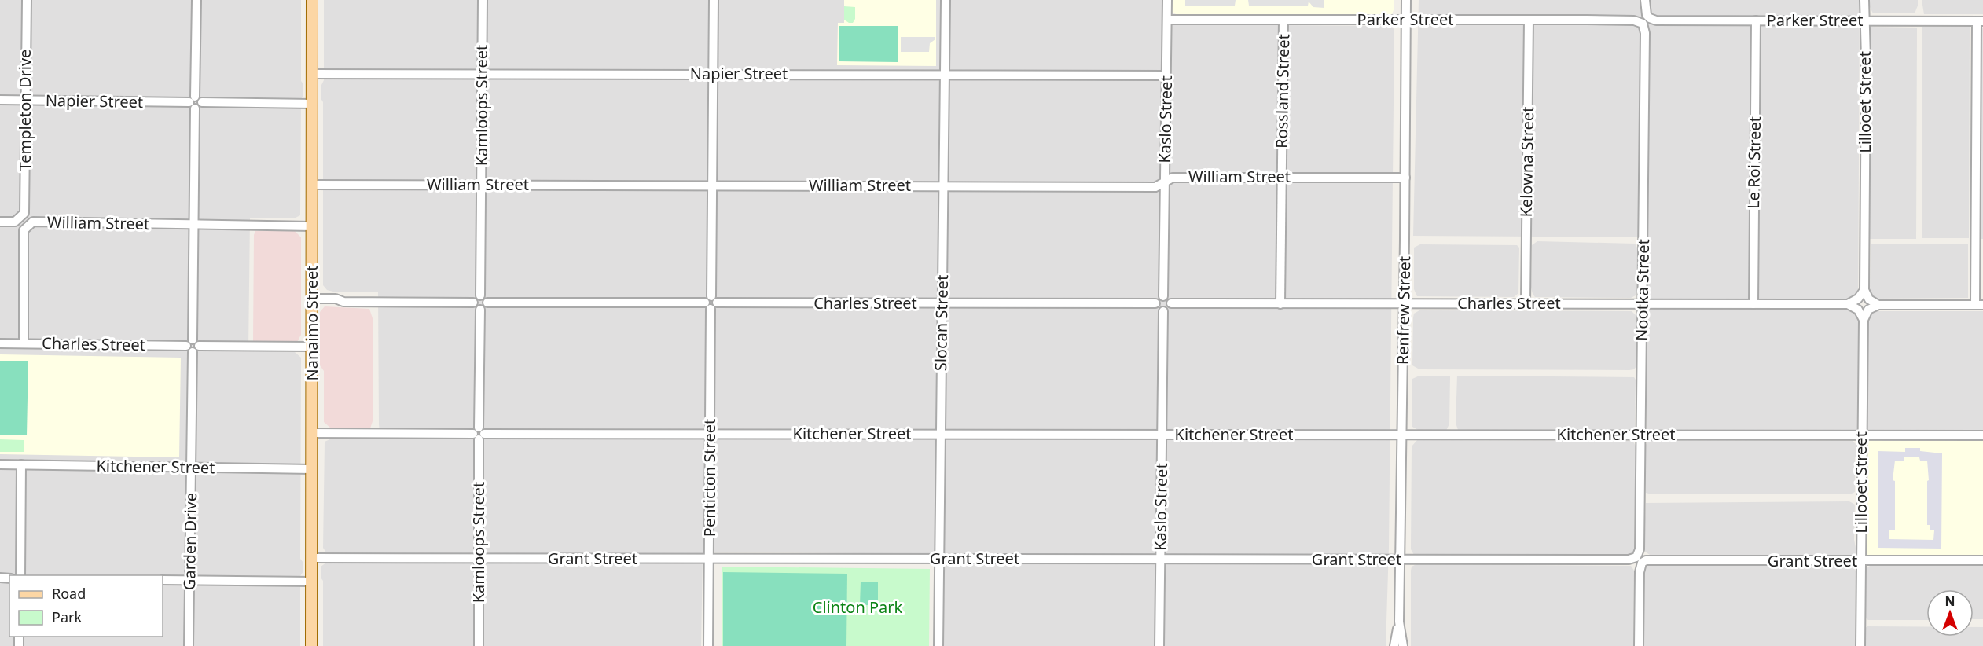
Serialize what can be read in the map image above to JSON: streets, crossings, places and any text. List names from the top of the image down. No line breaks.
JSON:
{"streets":{"main road":["Nanaimo Street"],"street":["Parker Street","Napier Street","Rossland Street","Lillooet Street","Kamloops Street","Templeton Drive","Kaslo Street","Kelowna Street","Le Roi Street","William Street","Nootka Street","Charles Street","Renfrew Street","Slocan Street","Kitchener Street","Penticton Street","Garden Drive","Grant Street"]},"crossings":[["Parker Street","Rossland Street"],["Parker Street","Lillooet Street"],["Parker Street","Kaslo Street"],["Parker Street","Kelowna Street"],["Parker Street","Le Roi Street"],["Parker Street","Nootka Street"],["Parker Street","Renfrew Street"],["Napier Street","Kamloops Street"],["Napier Street","Templeton Drive"],["Napier Street","Kaslo Street"],["Napier Street","Nanaimo Street"],["Napier Street","Slocan Street"],["Napier Street","Penticton Street"],["Napier Street","Garden Drive"],["Rossland Street","William Street"],["Rossland Street","Charles Street"],["Lillooet Street","Charles Street"],["Lillooet Street","Kitchener Street"],["Lillooet Street","Grant Street"],["Kamloops Street","William Street"],["Kamloops Street","Charles Street"],["Kamloops Street","Kitchener Street"],["Kamloops Street","Grant Street"],["Kaslo Street","William Street"],["Kaslo Street","Charles Street"],["Kaslo Street","Kitchener Street"],["Kaslo Street","Grant Street"],["Kelowna Street","Charles Street"],["Le Roi Street","Charles Street"],["William Street","Charles Street"],["William Street","Renfrew Street"],["William Street","Nanaimo Street"],["William Street","Slocan Street"],["William Street","Penticton Street"],["William Street","Garden Drive"],["Nootka Street","Charles Street"],["Nootka Street","Kitchener Street"],["Nootka Street","Grant Street"],["Charles Street","Renfrew Street"],["Charles Street","Nanaimo Street"],["Charles Street","Slocan Street"],["Charles Street","Penticton Street"],["Charles Street","Garden Drive"],["Renfrew Street","Kitchener Street"],["Renfrew Street","Grant Street"],["Nanaimo Street","Kitchener Street"],["Nanaimo Street","Grant Street"],["Slocan Street","Kitchener Street"],["Slocan Street","Grant Street"],["Kitchener Street","Penticton Street"],["Kitchener Street","Garden Drive"],["Penticton Street","Grant Street"]],"parks":["Clinton Park"],"legend":["Road","Park"],"north":"top"}
